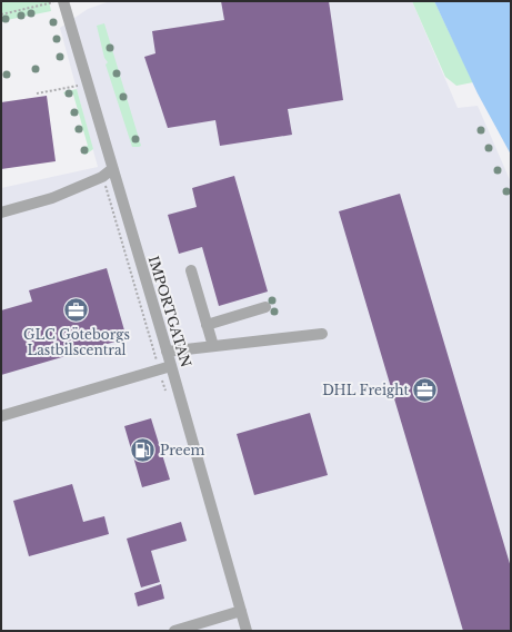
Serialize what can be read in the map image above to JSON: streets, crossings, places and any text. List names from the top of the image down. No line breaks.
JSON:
{"streets":{"street":["IMPORTGATAN"]},"places":{"office":["GLC Göteborgs Lastbilscentral","DHL Freight"],"fuel station":["Preem"]}}
